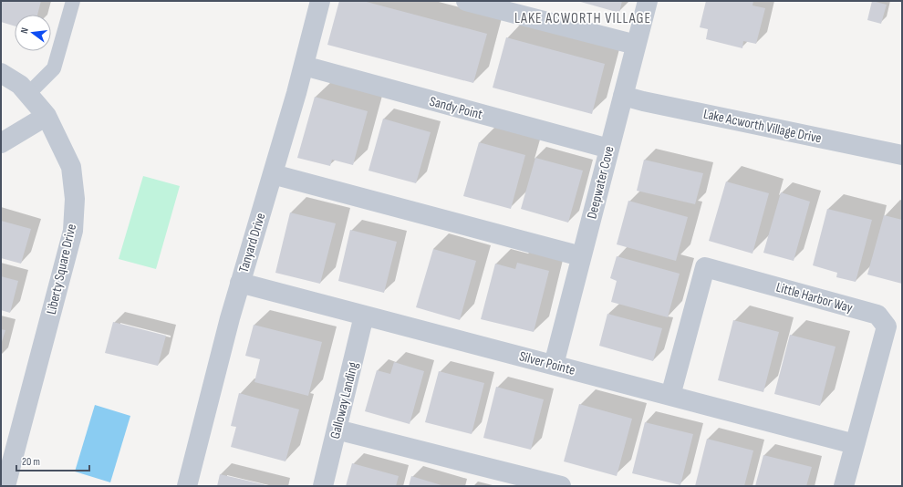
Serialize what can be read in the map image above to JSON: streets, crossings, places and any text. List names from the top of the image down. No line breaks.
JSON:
{"streets":{"street":["Sandy Point","Lake Acworth Village Drive","Deepwater Cove","Tanyard Drive","Liberty Square Drive","Little Harbor Way","Silver Pointe","Galloway Landing"]},"crossings":[["Sandy Point","Deepwater Cove"],["Sandy Point","Tanyard Drive"],["Lake Acworth Village Drive","Deepwater Cove"],["Deepwater Cove","Silver Pointe"],["Tanyard Drive","Silver Pointe"],["Little Harbor Way","Silver Pointe"],["Silver Pointe","Galloway Landing"]],"districts":["LAKE ACWORTH VILLAGE"],"scale_bar":"20 m","north":"left"}
